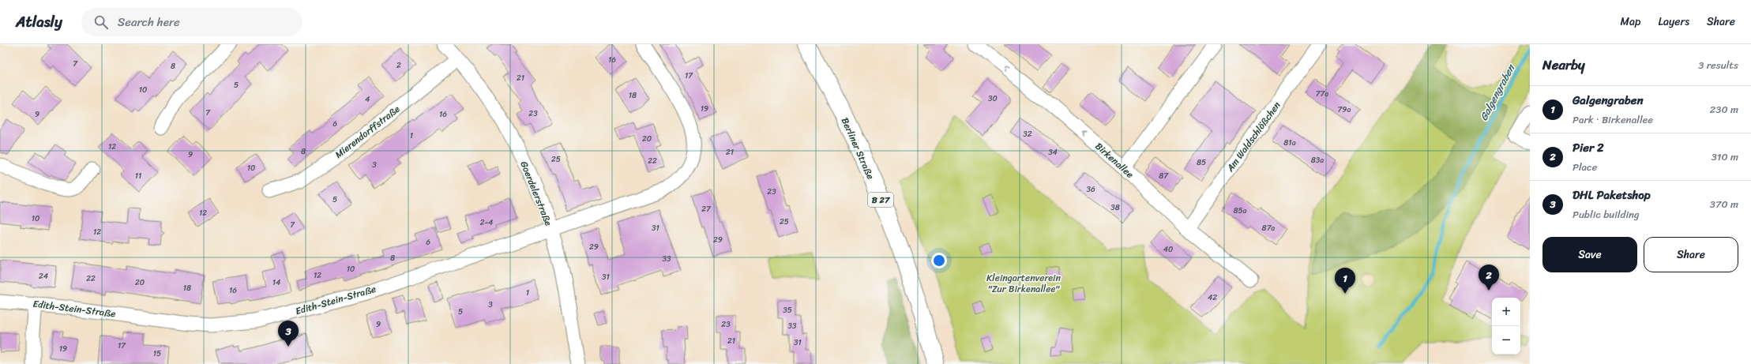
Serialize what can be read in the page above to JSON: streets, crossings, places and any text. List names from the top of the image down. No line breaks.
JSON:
{"streets":{"highway":["Berliner Straße","B 27"],"street":["Mierendorffstraße","Am Waldschlößchen","Birkenallee","Goerdelerstraße","Edith-Stein-Straße"]},"crossings":[["Mierendorffstraße","Goerdelerstraße"],["Am Waldschlößchen","Birkenallee"],["Goerdelerstraße","Edith-Stein-Straße"]],"one_way":["Birkenallee"],"water":["Galgengraben"],"parks":["Kleingartenverein \"Zur Birkenallee\""],"house_numbers":["16","7","2","8","17","21","5","10","77a","18","30","4","19","79a","7","23","9","16","6","32","1","20","81a","12","8","21","34","9","25","83a","22","85","3","10","11","87","36","23","5","38","27","85a","12","10","25","2-4","7","31","87a","12","29","6","29","40","8","33","10","12","24","31","22","20","14","18","16","1","42","3","35","5","9","23","33","21","31","17","19","15"],"page":{"header":"Atlasly","search":"Search here","nav":["Map","Layers","Share"],"heading":["Nearby","3 results"],"list":[{"mark":"1","name":"Galgengraben","note":"Park · Birkenallee","value":"230 m"},{"mark":"2","name":"Pier 2","note":"Place","value":"310 m"},{"mark":"3","name":"DHL Paketshop","note":"Public building","value":"370 m"}],"buttons":["Save","Share"],"pins":["2","1","3"],"map_buttons":["+","−"]}}
